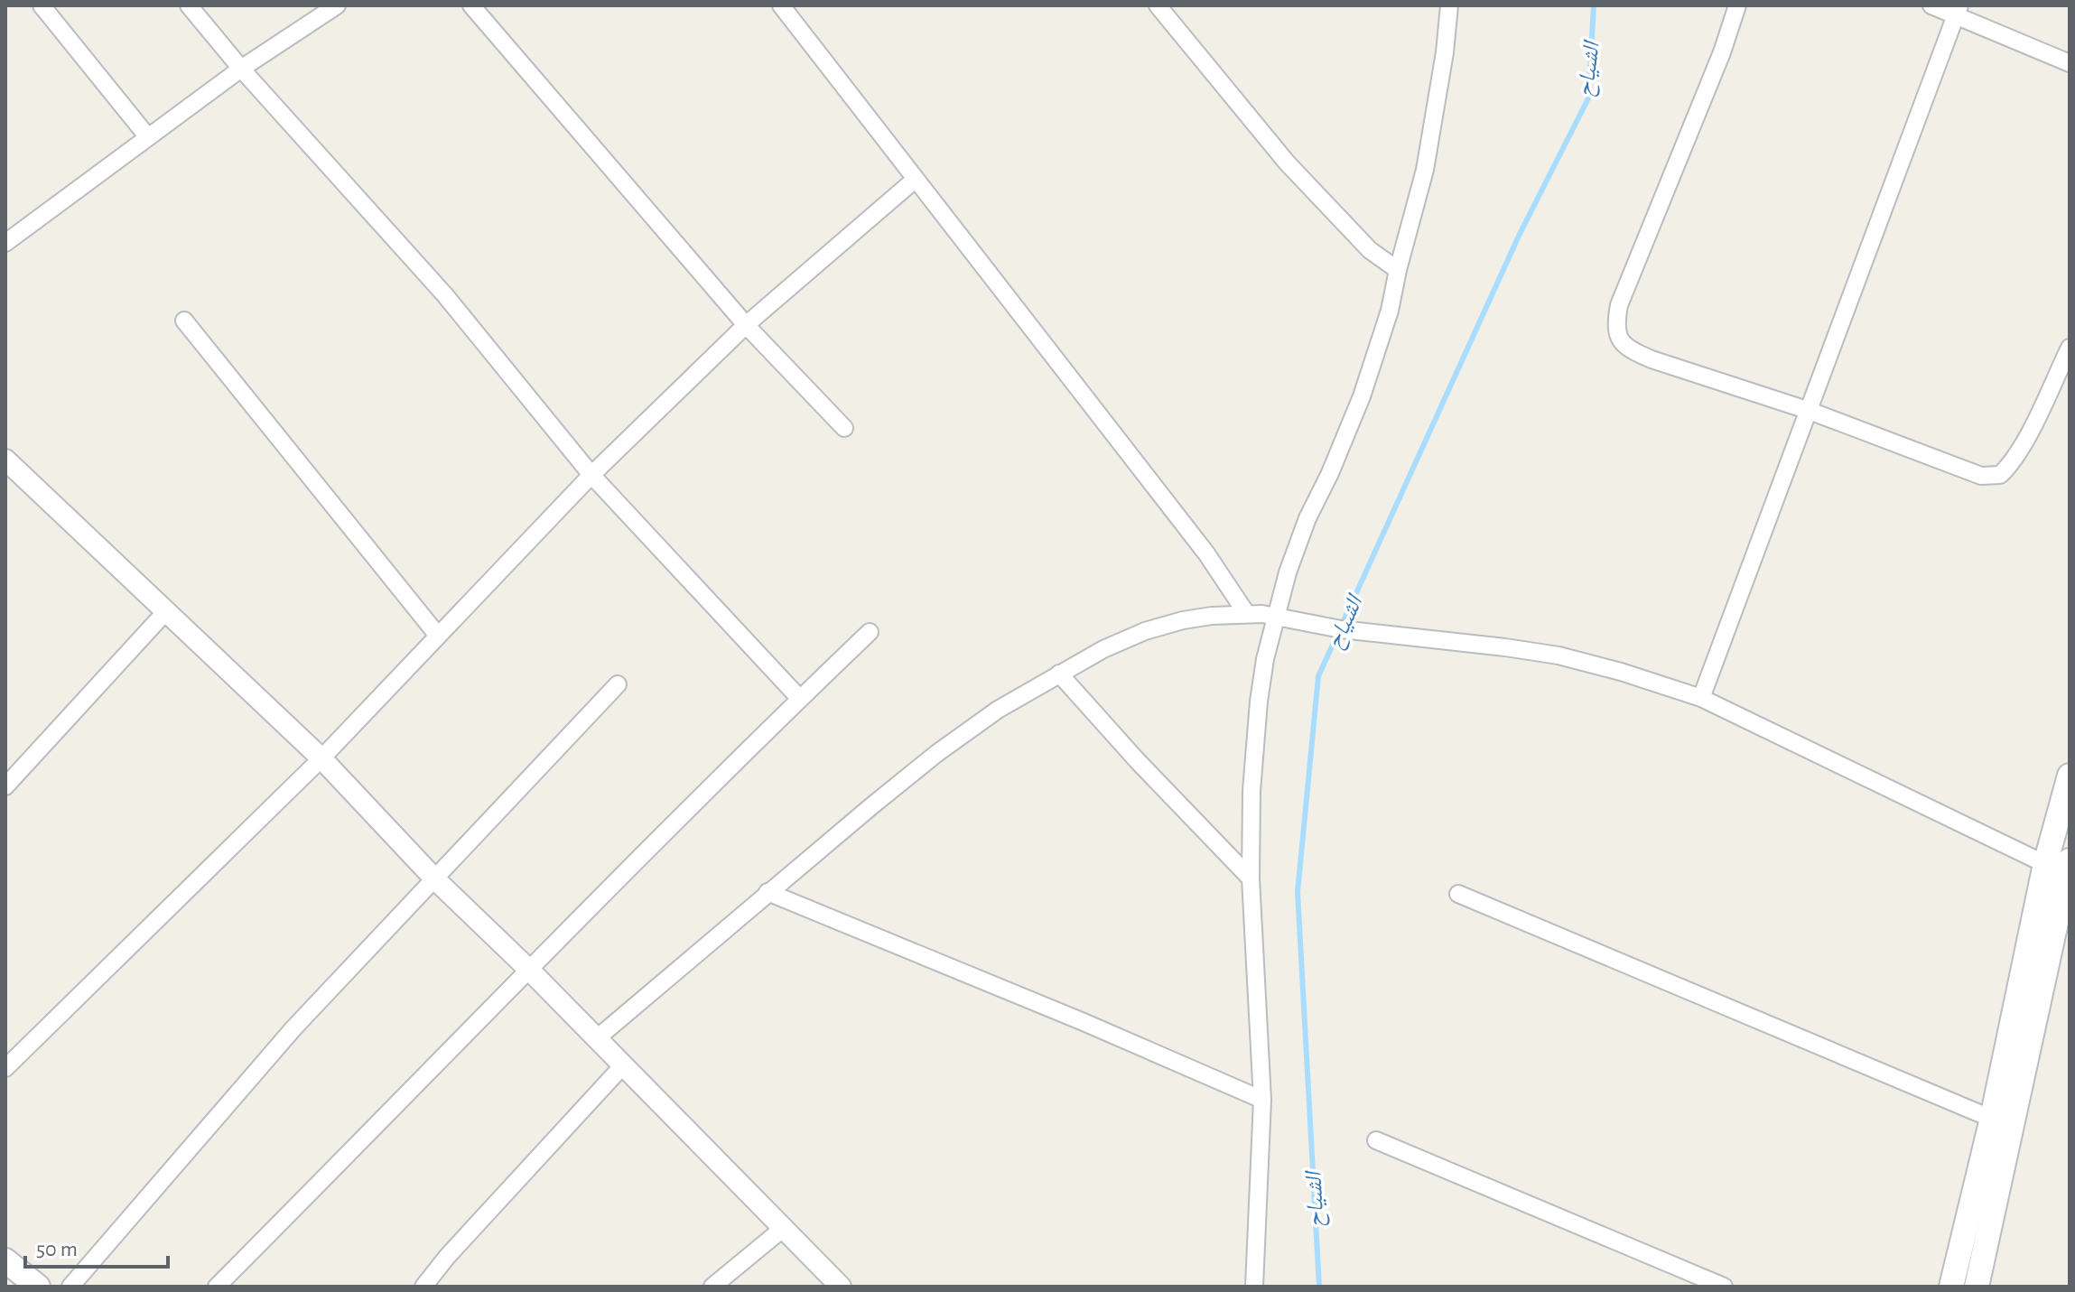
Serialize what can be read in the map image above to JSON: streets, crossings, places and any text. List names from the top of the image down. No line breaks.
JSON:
{"water":["الشياح"],"scale_bar":"50 m"}
